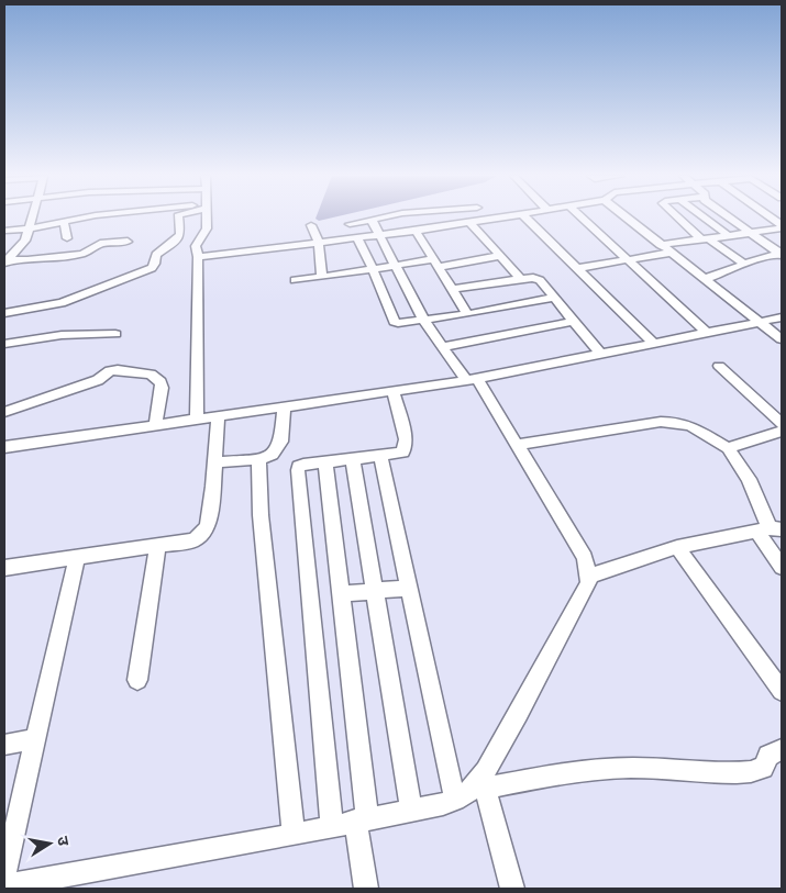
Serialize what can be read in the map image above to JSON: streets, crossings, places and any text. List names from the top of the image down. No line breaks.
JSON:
{"north":"right"}
